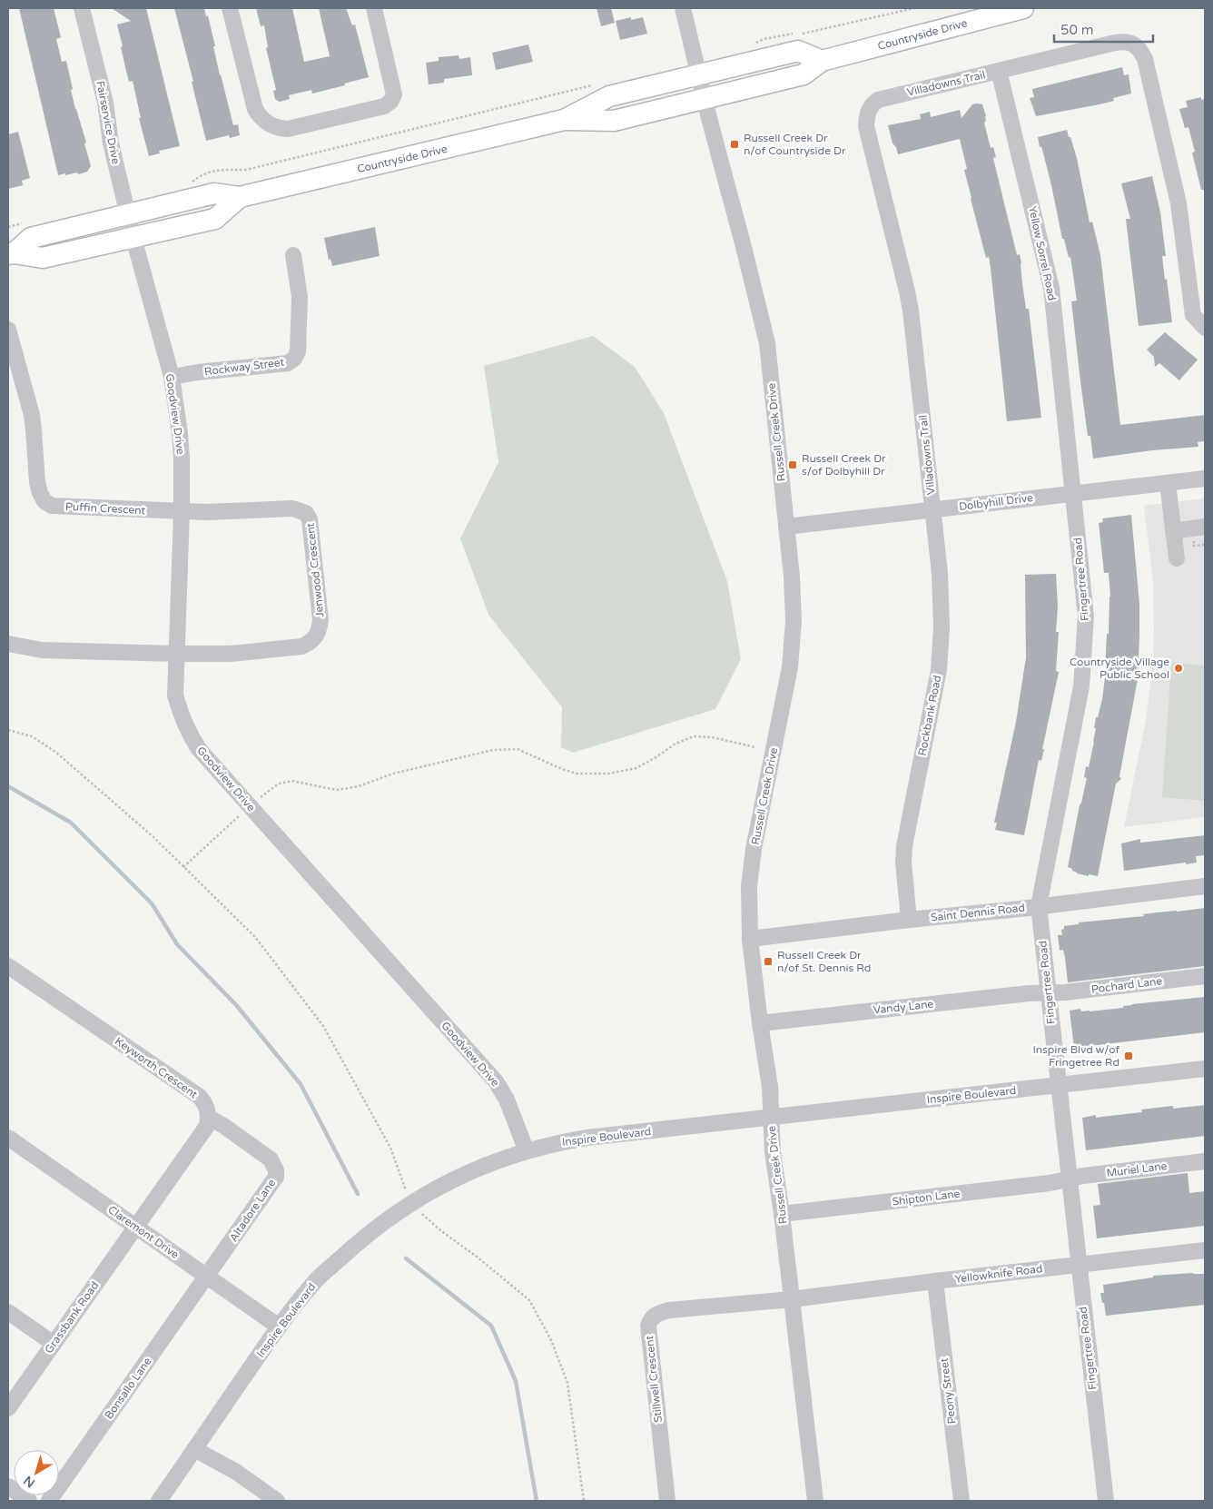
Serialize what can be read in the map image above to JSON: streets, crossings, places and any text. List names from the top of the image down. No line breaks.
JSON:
{"streets":{"main road":["Countryside Drive"],"street":["Villadowns Trail","Fairservice Drive","Yellow Sorrel Road","Rockway Street","Goodview Drive","Russell Creek Drive","Dolbyhill Drive","Puffin Crescent","Jenwood Crescent","Fingertree Road","Rockbank Road","Saint Dennis Road","Pochard Lane","Vandy Lane","Keyworth Crescent","Inspire Boulevard","Muriel Lane","Shipton Lane","Altadore Lane","Claremont Drive","Yellowknife Road","Grassbank Road","Stillwell Crescent","Bonsallo Lane","Peony Street"]},"crossings":[["Countryside Drive","Fairservice Drive"],["Countryside Drive","Goodview Drive"],["Countryside Drive","Russell Creek Drive"],["Villadowns Trail","Yellow Sorrel Road"],["Villadowns Trail","Dolbyhill Drive"],["Villadowns Trail","Rockbank Road"],["Fairservice Drive","Goodview Drive"],["Yellow Sorrel Road","Dolbyhill Drive"],["Yellow Sorrel Road","Fingertree Road"],["Rockway Street","Goodview Drive"],["Goodview Drive","Puffin Crescent"],["Goodview Drive","Jenwood Crescent"],["Goodview Drive","Inspire Boulevard"],["Russell Creek Drive","Dolbyhill Drive"],["Russell Creek Drive","Saint Dennis Road"],["Russell Creek Drive","Vandy Lane"],["Russell Creek Drive","Inspire Boulevard"],["Russell Creek Drive","Shipton Lane"],["Russell Creek Drive","Yellowknife Road"],["Russell Creek Drive","Stillwell Crescent"],["Dolbyhill Drive","Fingertree Road"],["Dolbyhill Drive","Rockbank Road"],["Puffin Crescent","Jenwood Crescent"],["Fingertree Road","Saint Dennis Road"],["Fingertree Road","Pochard Lane"],["Fingertree Road","Vandy Lane"],["Fingertree Road","Inspire Boulevard"],["Fingertree Road","Muriel Lane"],["Fingertree Road","Shipton Lane"],["Fingertree Road","Yellowknife Road"],["Rockbank Road","Saint Dennis Road"],["Pochard Lane","Vandy Lane"],["Keyworth Crescent","Altadore Lane"],["Inspire Boulevard","Claremont Drive"],["Muriel Lane","Shipton Lane"],["Altadore Lane","Claremont Drive"],["Altadore Lane","Bonsallo Lane"],["Claremont Drive","Grassbank Road"],["Claremont Drive","Bonsallo Lane"],["Yellowknife Road","Stillwell Crescent"],["Yellowknife Road","Peony Street"]],"places":{"transit":["Russell Creek Dr n/of Countryside Dr","Russell Creek Dr s/of Dolbyhill Dr","Russell Creek Dr n/of St. Dennis Rd","Inspire Blvd w/of Fringetree Rd"],"other":["Countryside Village Public School"]},"scale_bar":"50 m","north":"bottom left"}
